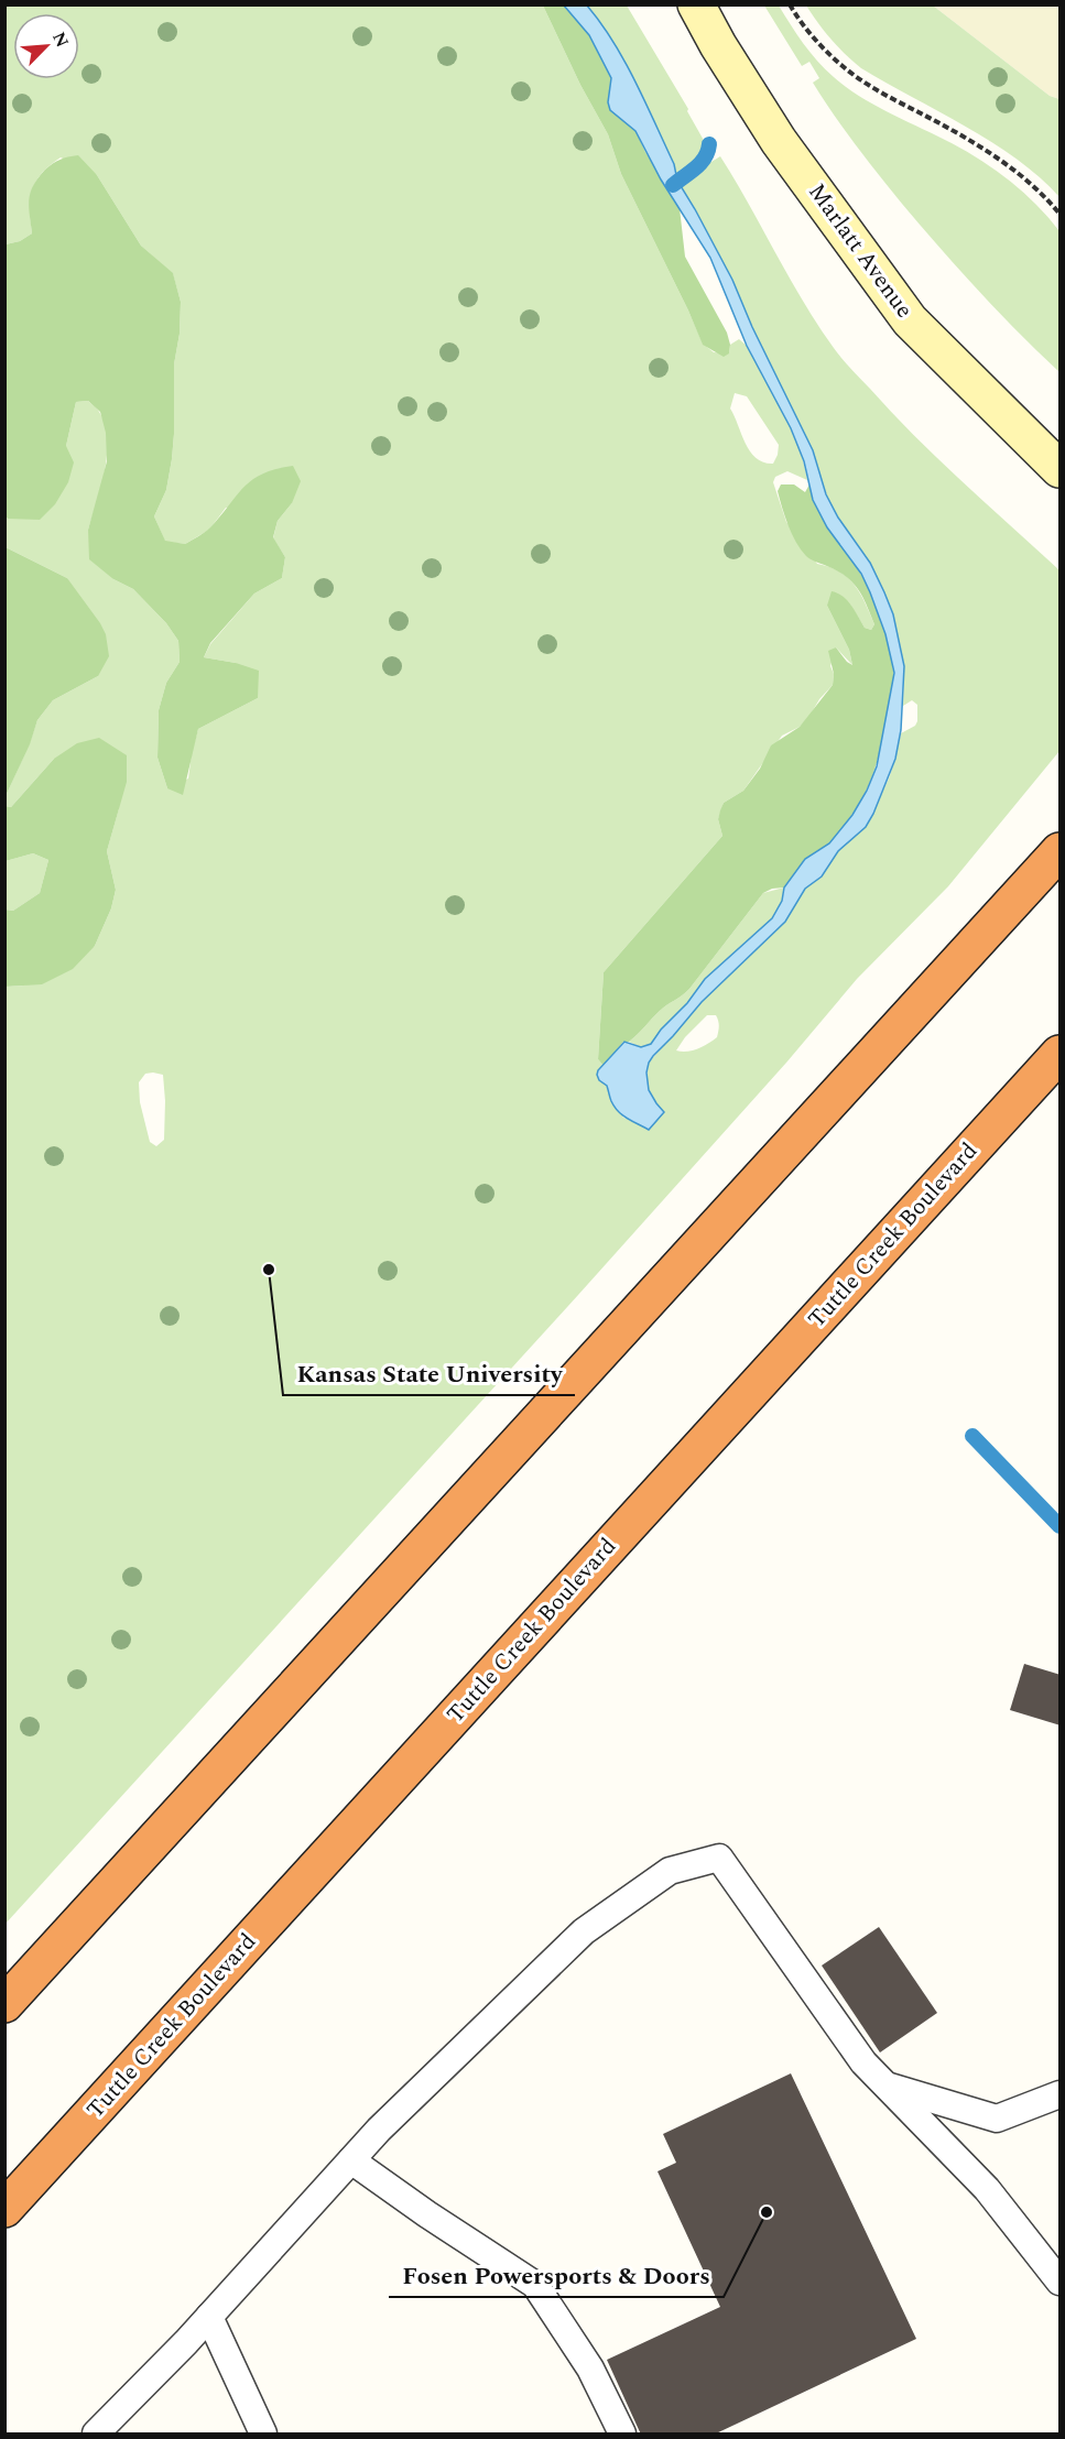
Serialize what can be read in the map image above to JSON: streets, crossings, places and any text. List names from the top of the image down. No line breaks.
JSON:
{"streets":{"highway":["Tuttle Creek Boulevard"],"main road":["Marlatt Avenue"]},"places":["Kansas State University","Fosen Powersports & Doors"],"north":"top right"}
